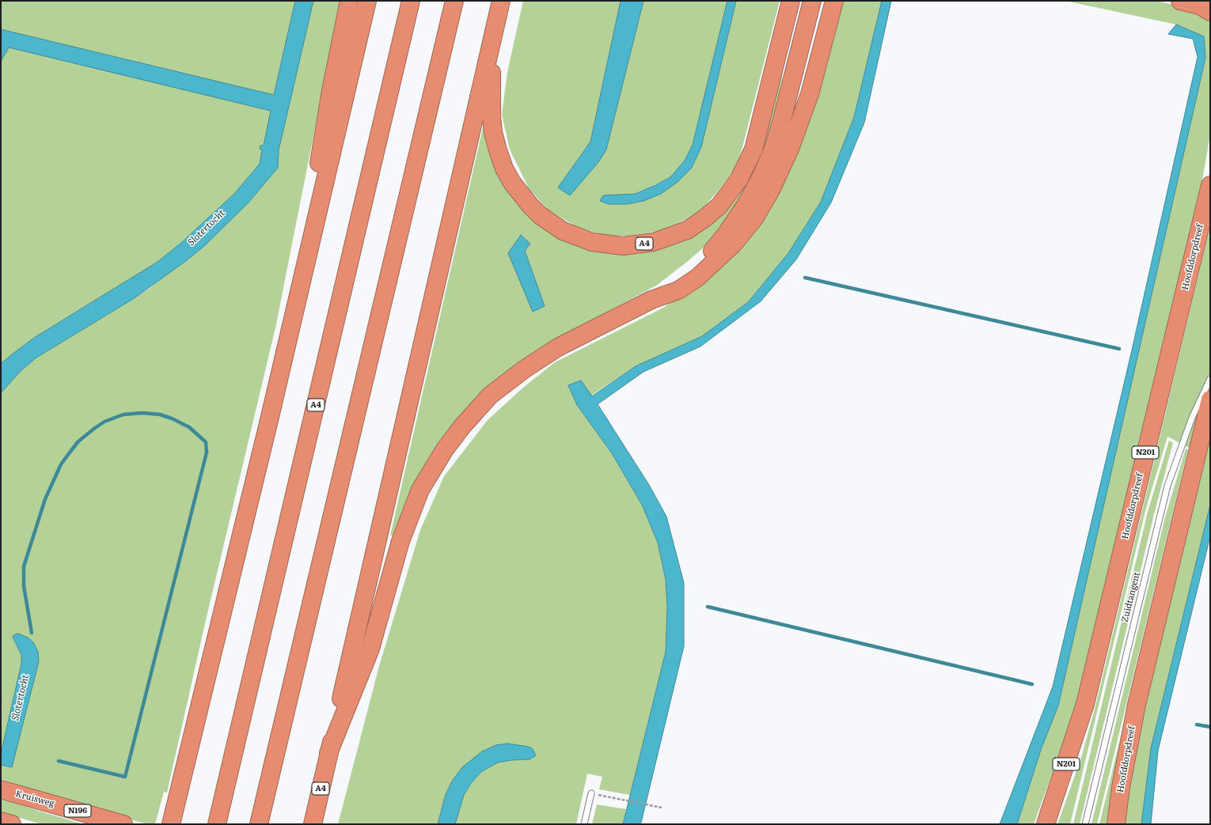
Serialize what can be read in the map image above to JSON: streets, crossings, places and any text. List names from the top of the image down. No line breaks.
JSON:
{"streets":{"highway":["A4","Hoofddorpdreef","N201","Kruisweg","N196"],"lane":["Zuidtangent"]},"water":["Slotertocht"]}
